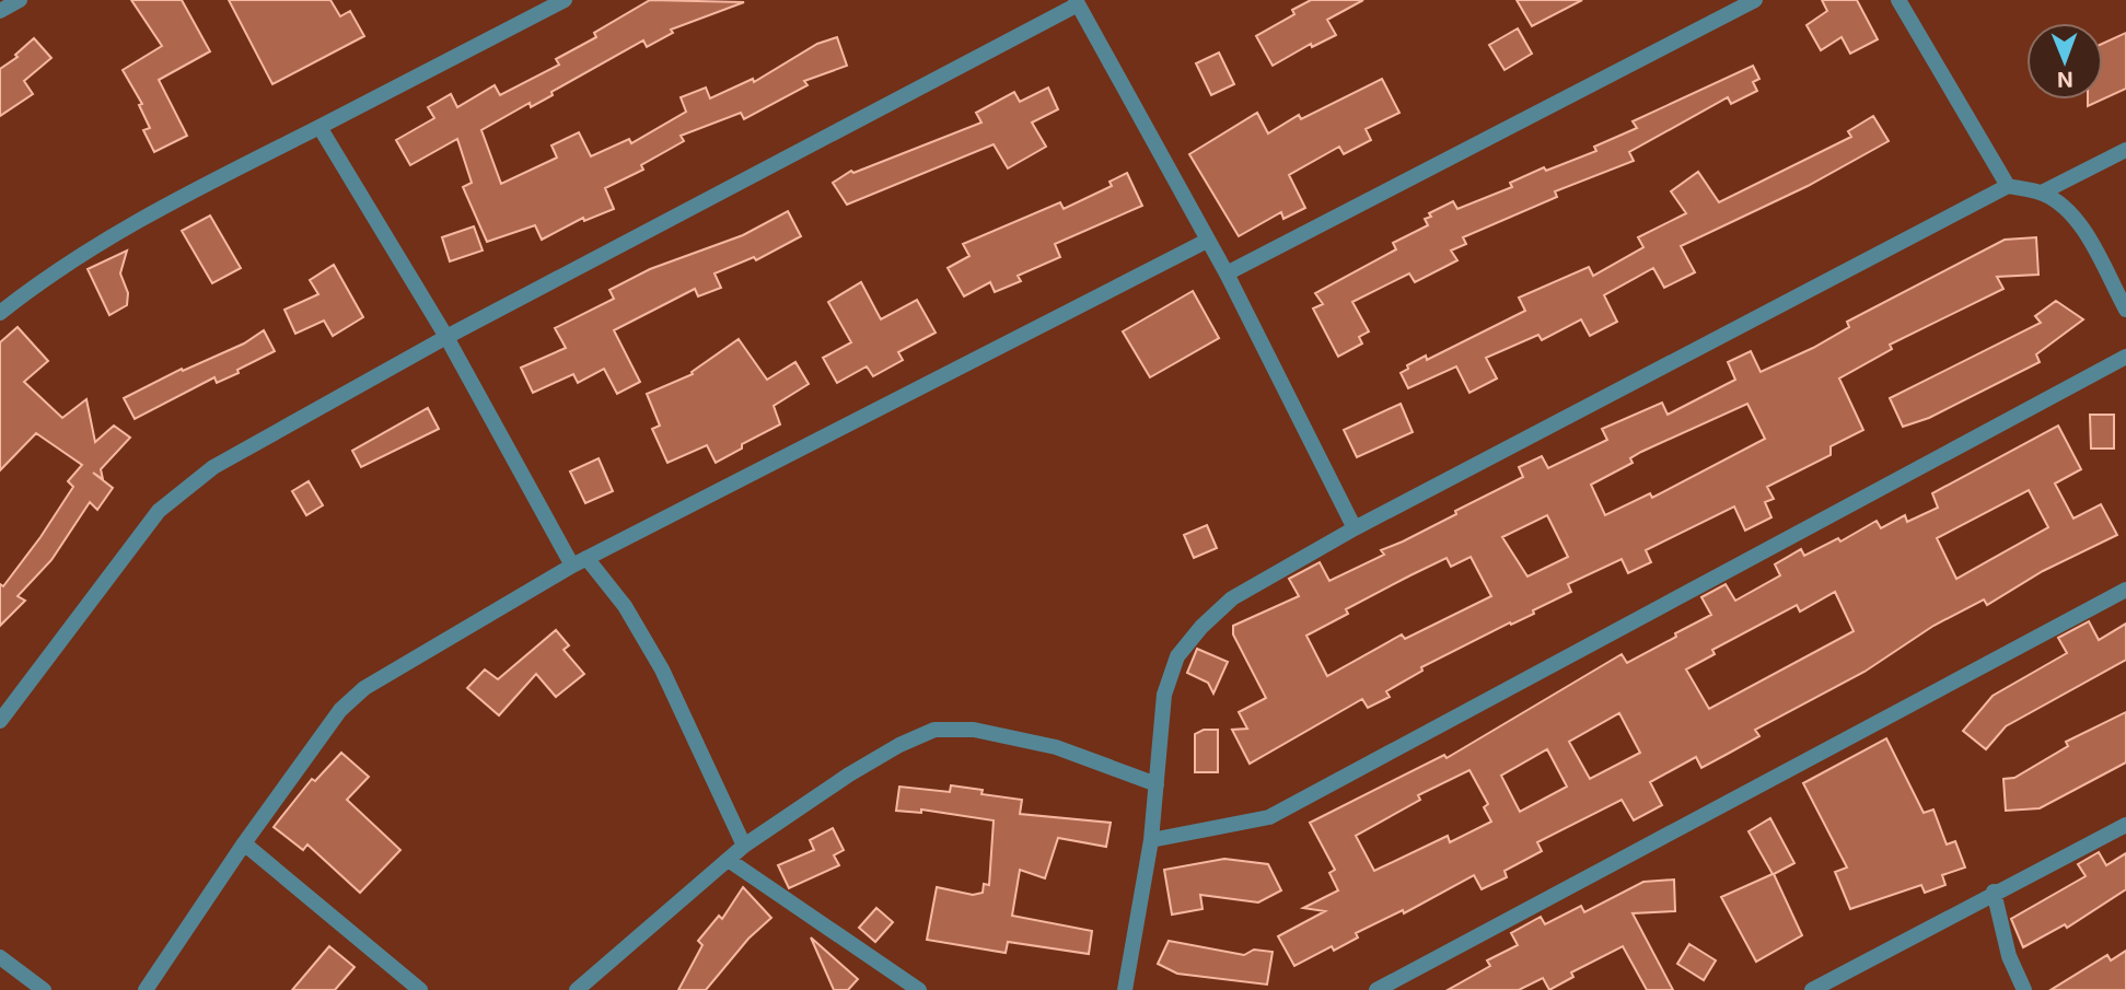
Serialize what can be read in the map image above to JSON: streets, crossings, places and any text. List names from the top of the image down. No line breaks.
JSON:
{"north":"bottom"}
